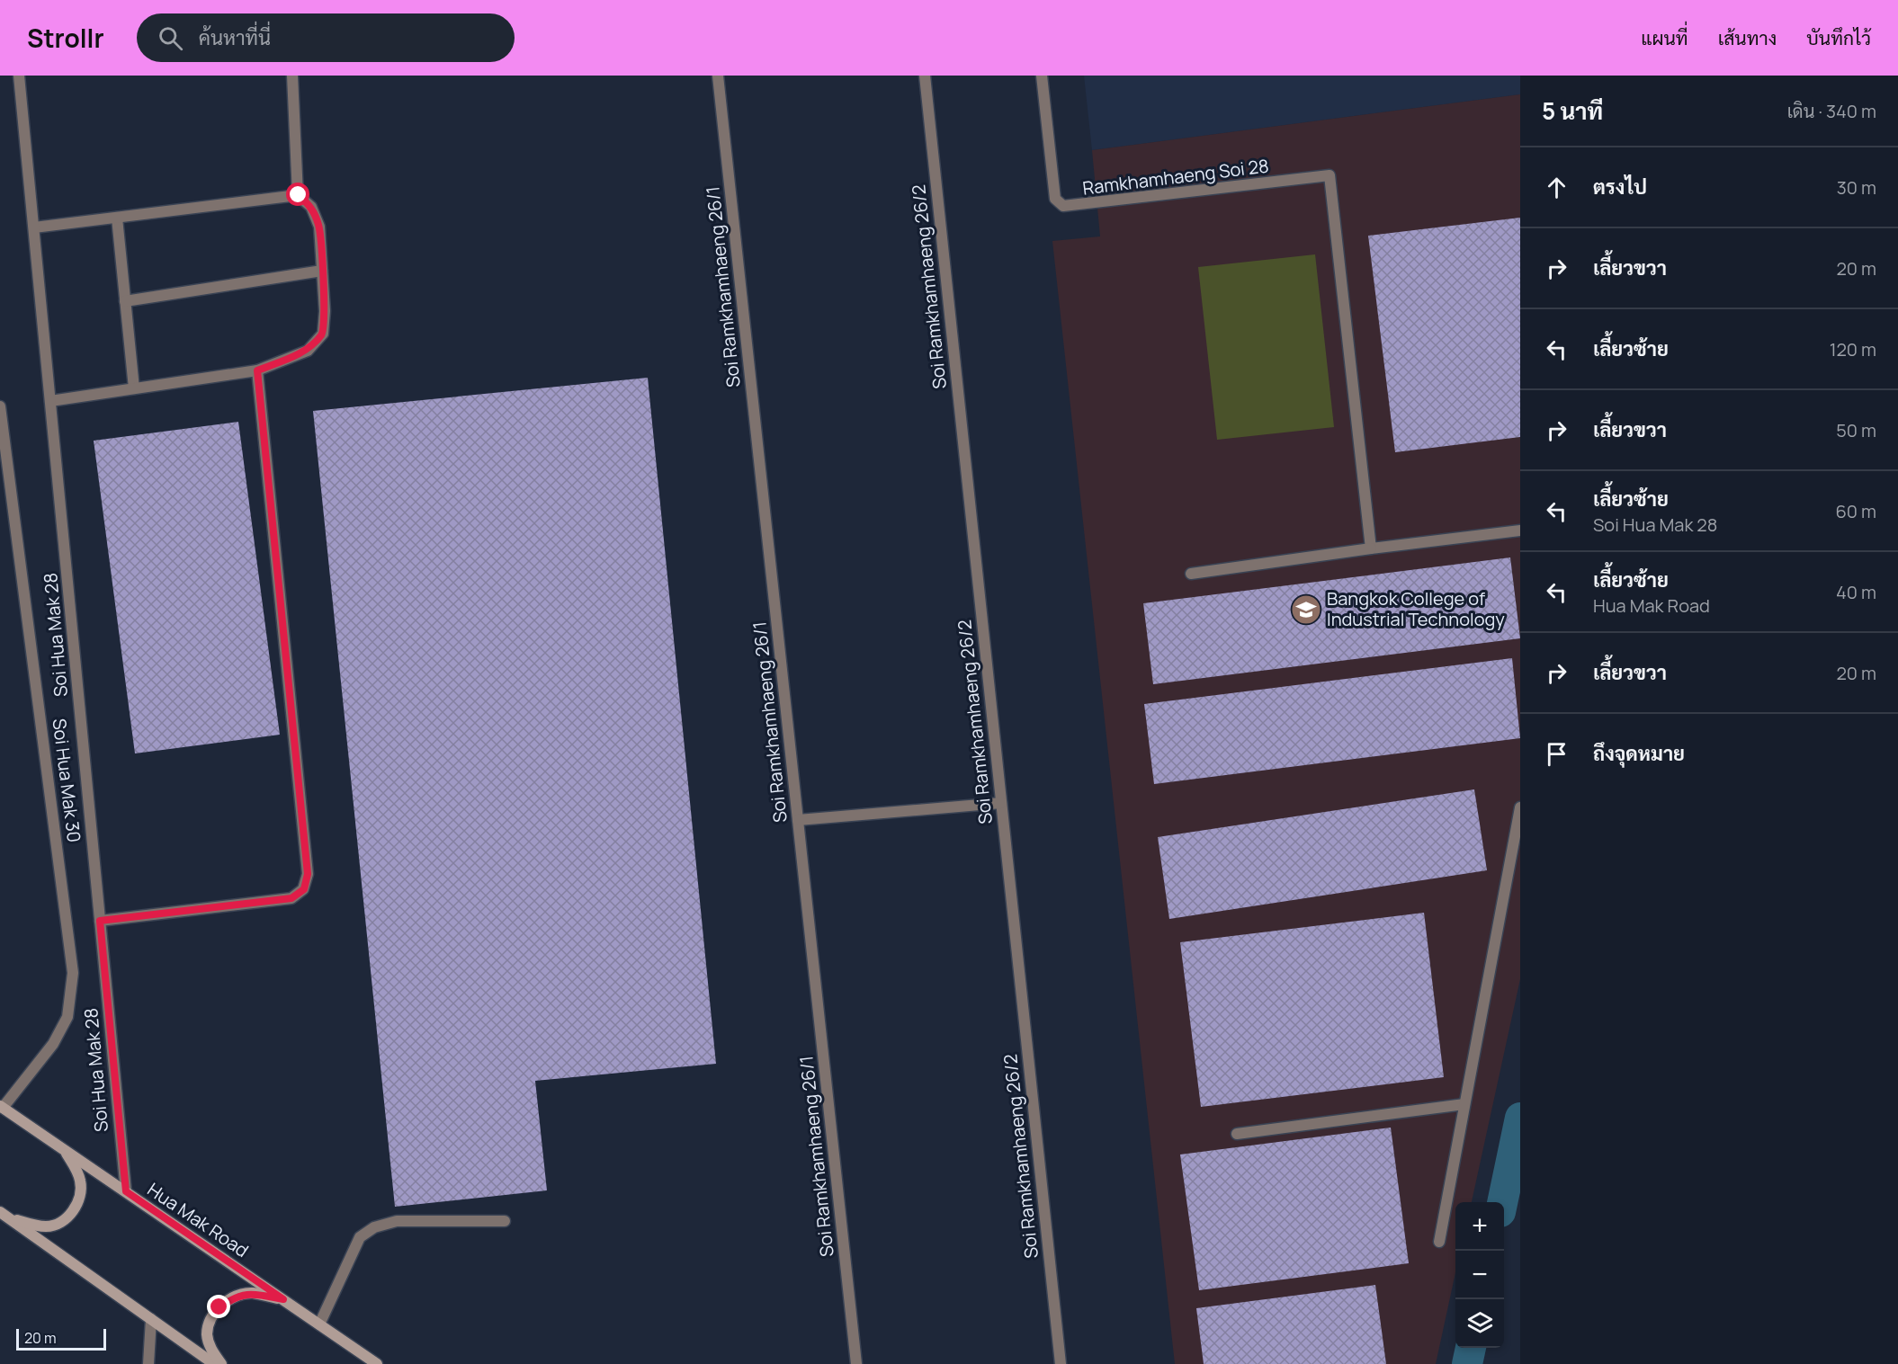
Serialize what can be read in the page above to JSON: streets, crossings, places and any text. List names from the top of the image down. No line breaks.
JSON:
{"streets":{"main road":["Hua Mak Road"],"street":["Ramkhamhaeng Soi 28","Soi Ramkhamhaeng 26/1","Soi Ramkhamhaeng 26/2","Soi Hua Mak 28","Soi Hua Mak 30"]},"crossings":[["Soi Hua Mak 28","Hua Mak Road"],["Soi Hua Mak 30","Hua Mak Road"]],"places":{"school or university":["Bangkok College of Industrial Technology"]},"scale_bar":"20 m","page":{"header":"Strollr","search":"ค้นหาที่นี่","nav":["แผนที่","เส้นทาง","บันทึกไว้"],"heading":["5 นาที","เดิน · 340 m"],"list":[["ตรงไป","30 m"],["เลี้ยวขวา","20 m"],["เลี้ยวซ้าย","120 m"],["เลี้ยวขวา","50 m"],["เลี้ยวซ้าย","Soi Hua Mak 28","60 m"],["เลี้ยวซ้าย","Hua Mak Road","40 m"],["เลี้ยวขวา","20 m"],"ถึงจุดหมาย"],"map_buttons":["+","−"],"scale":"20 m"}}
